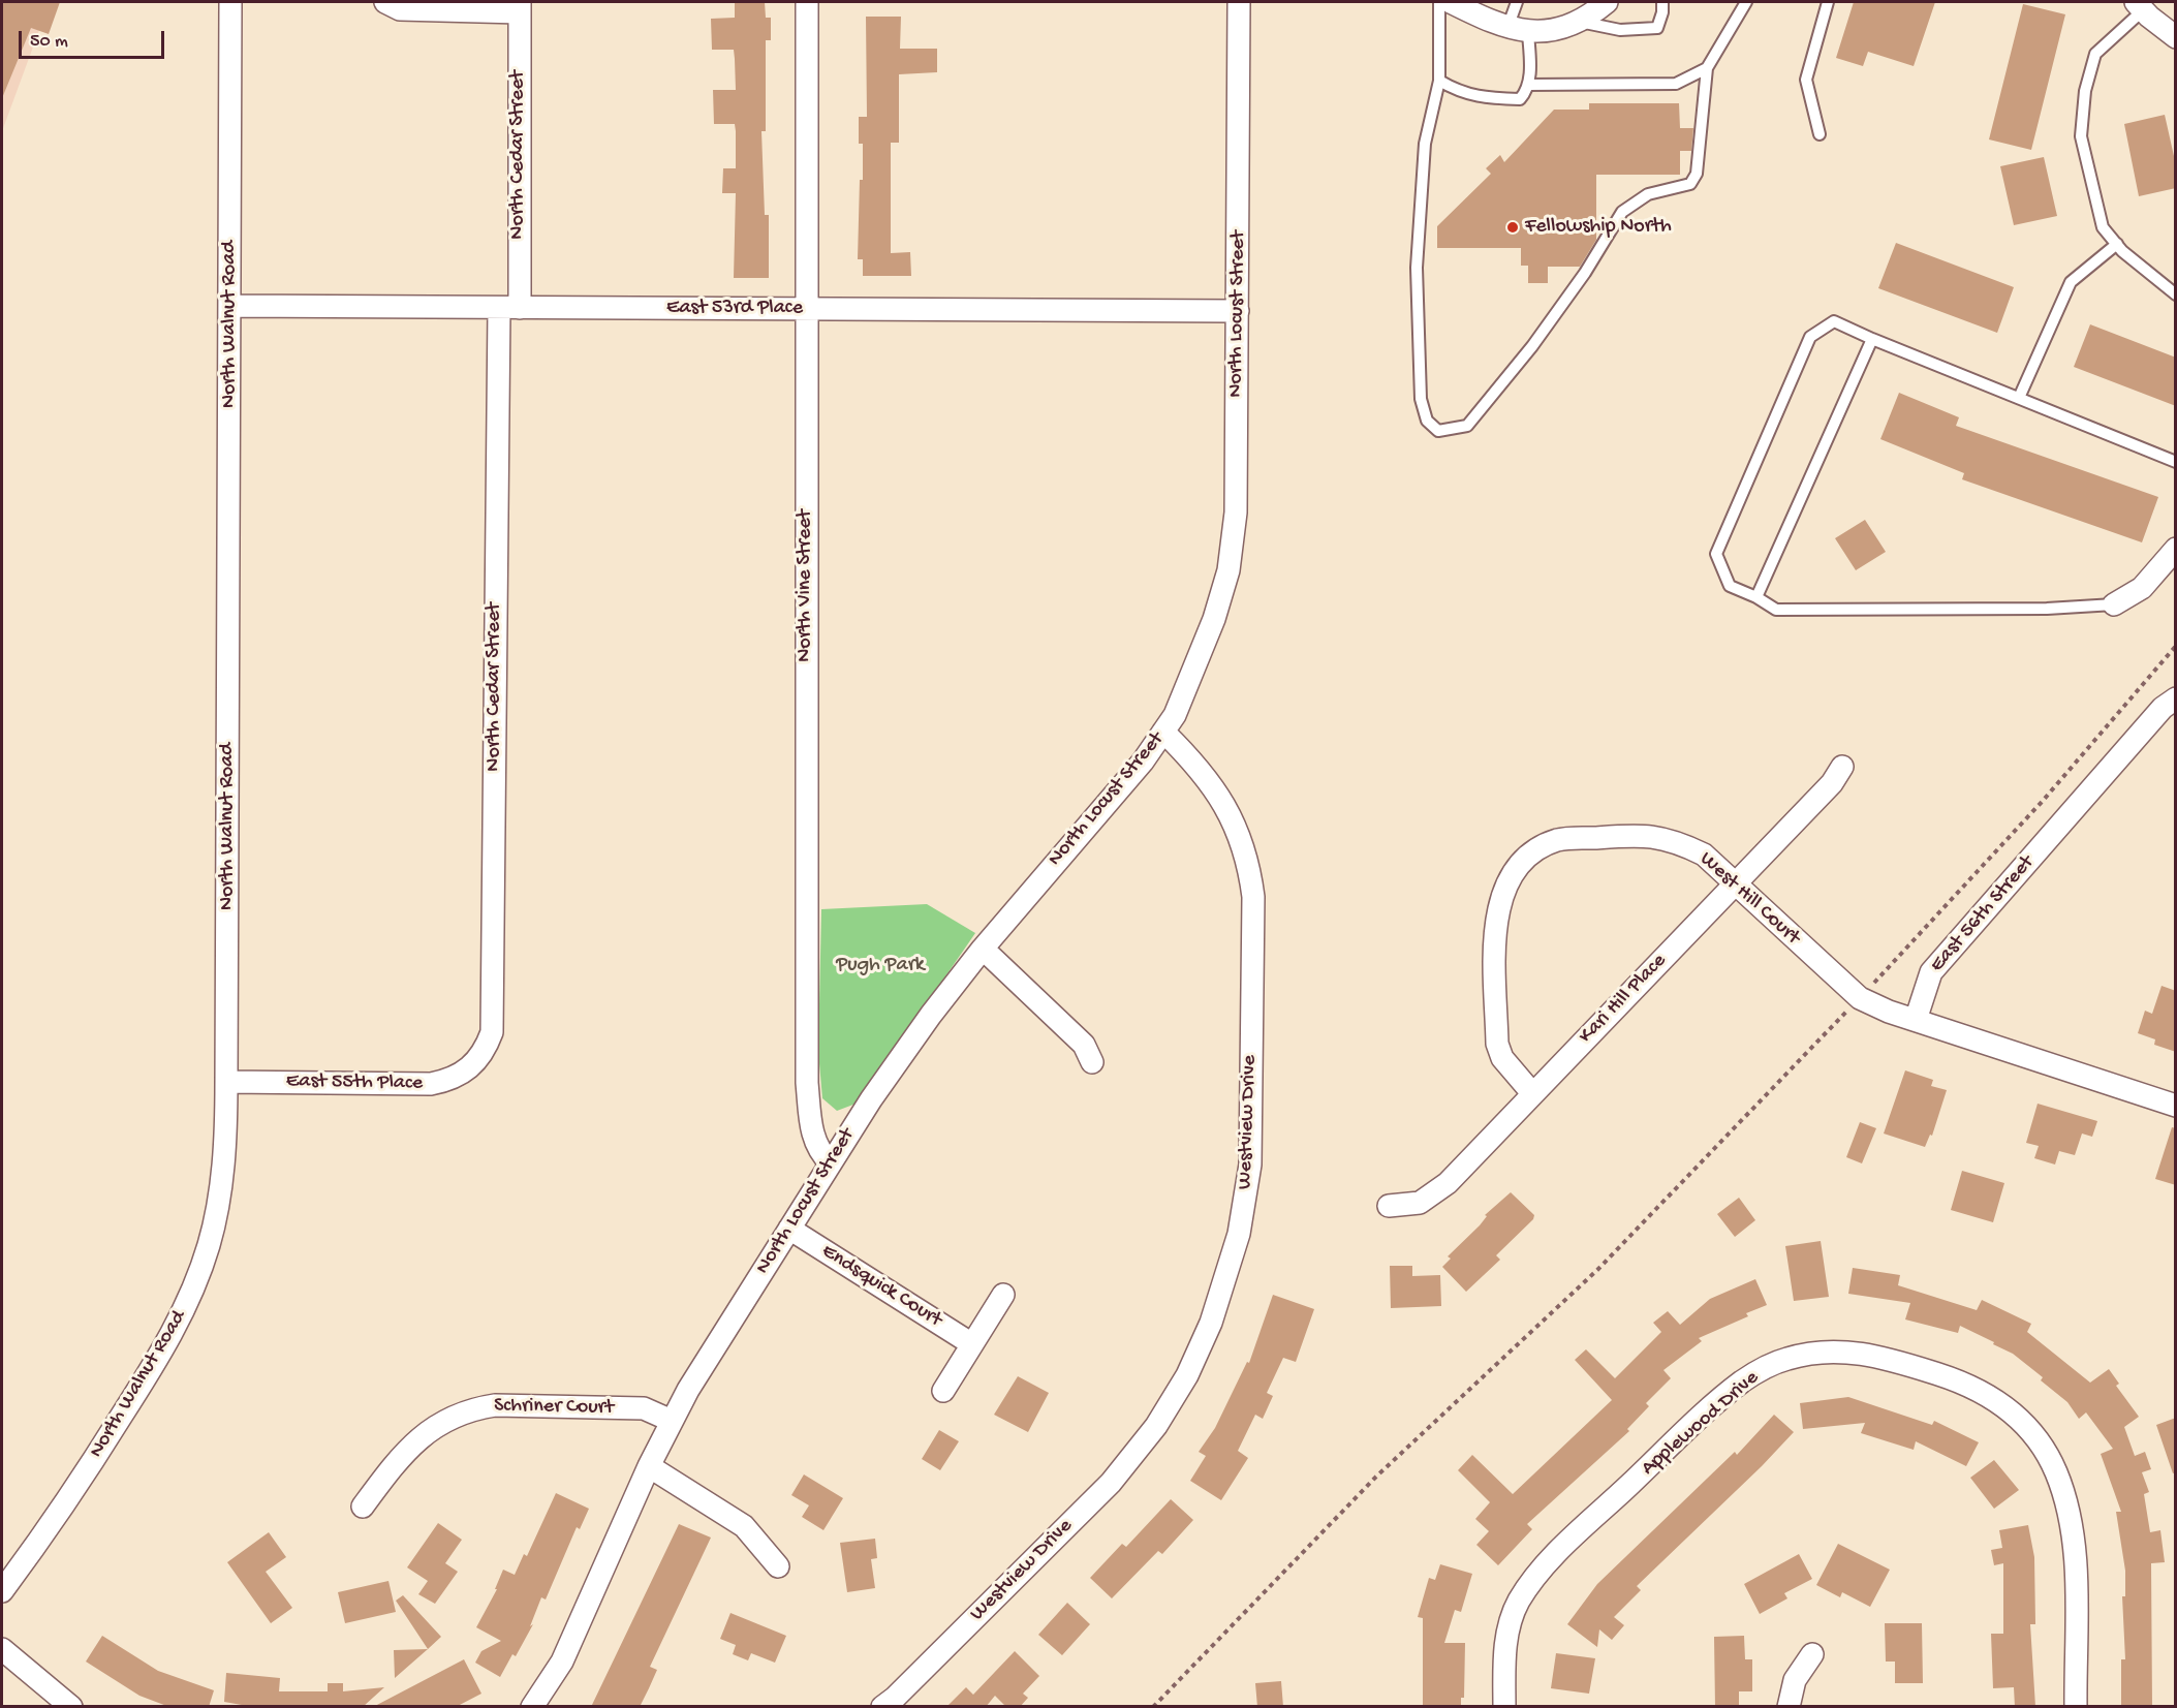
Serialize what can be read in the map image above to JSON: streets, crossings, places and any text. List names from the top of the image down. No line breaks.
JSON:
{"streets":{"street":["North Cedar Street","East 53rd Place","North Locust Street","North Walnut Road","North Vine Street","West Hill Court","East 56th Street","Kari Hill Place","East 55th Place","Westview Drive","Endsquick Court","Schriner Court","Applewood Drive"]},"crossings":[["North Cedar Street","East 53rd Place"],["North Cedar Street","East 55th Place"],["East 53rd Place","North Locust Street"],["East 53rd Place","North Walnut Road"],["East 53rd Place","North Vine Street"],["North Locust Street","North Vine Street"],["North Locust Street","Westview Drive"],["North Locust Street","Endsquick Court"],["North Locust Street","Schriner Court"],["North Walnut Road","East 55th Place"],["West Hill Court","East 56th Street"],["West Hill Court","Kari Hill Place"]],"parks":["Pugh Park"],"places":["Fellowship North"],"scale_bar":"50 m"}
